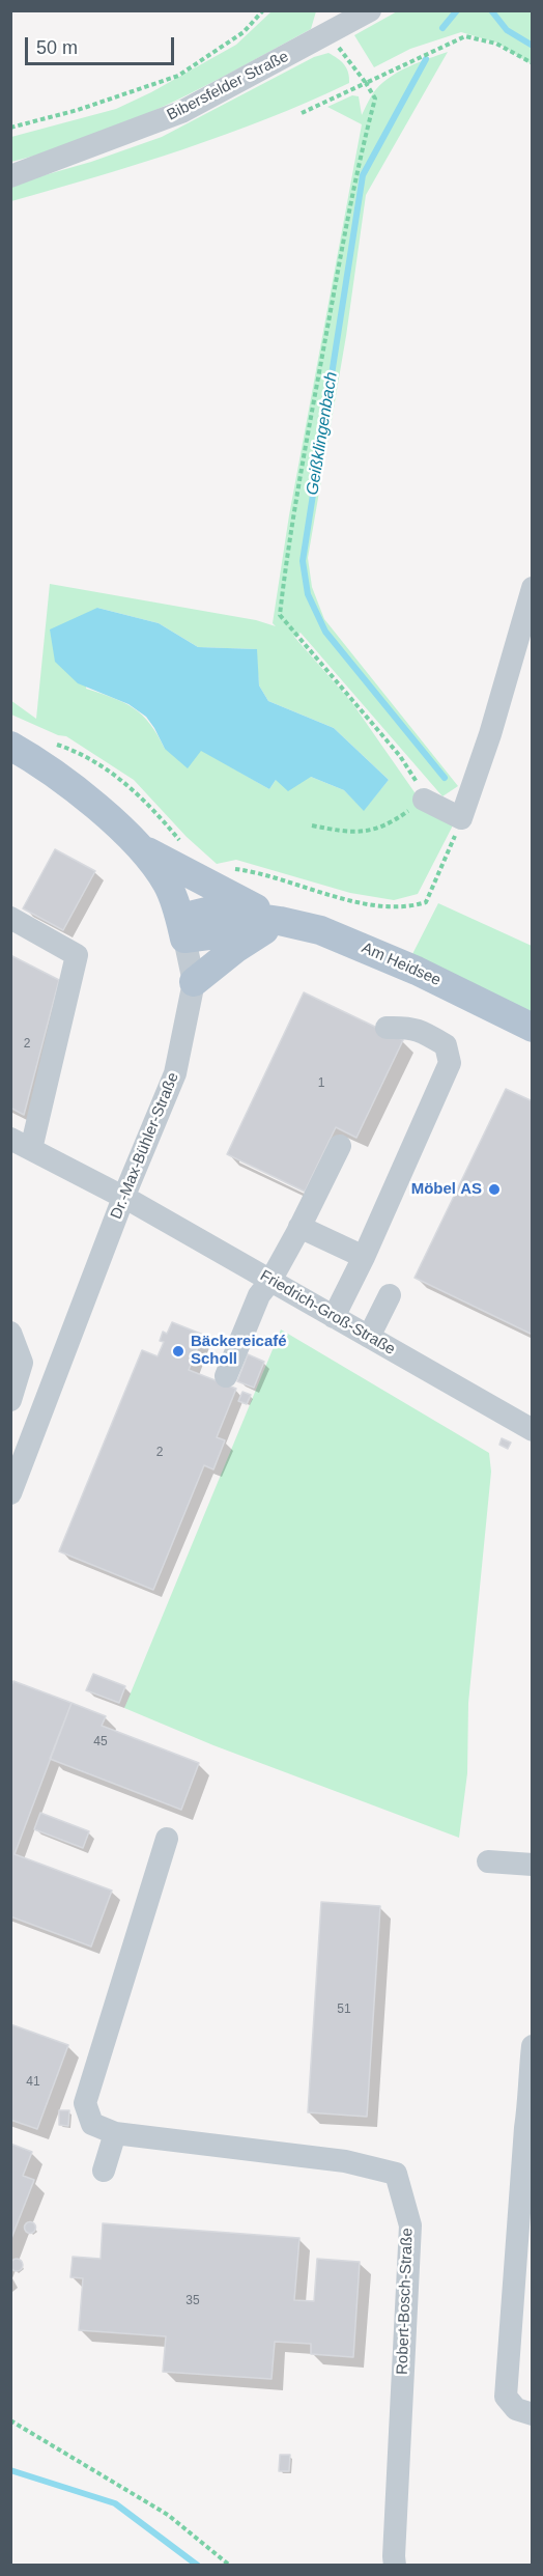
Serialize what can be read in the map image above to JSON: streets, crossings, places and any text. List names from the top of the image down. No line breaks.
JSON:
{"streets":{"main road":["Am Heidsee","Dr.-Max-Bühler-Straße"],"street":["Bibersfelder Straße","Friedrich-Groß-Straße","Robert-Bosch-Straße"]},"crossings":[["Am Heidsee","Dr.-Max-Bühler-Straße"],["Dr.-Max-Bühler-Straße","Friedrich-Groß-Straße"]],"water":["Geißklingenbach"],"places":["Möbel AS","Bäckereicafé Scholl"],"house_numbers":["2","1","2","45","51","41","35"],"scale_bar":"50 m"}
